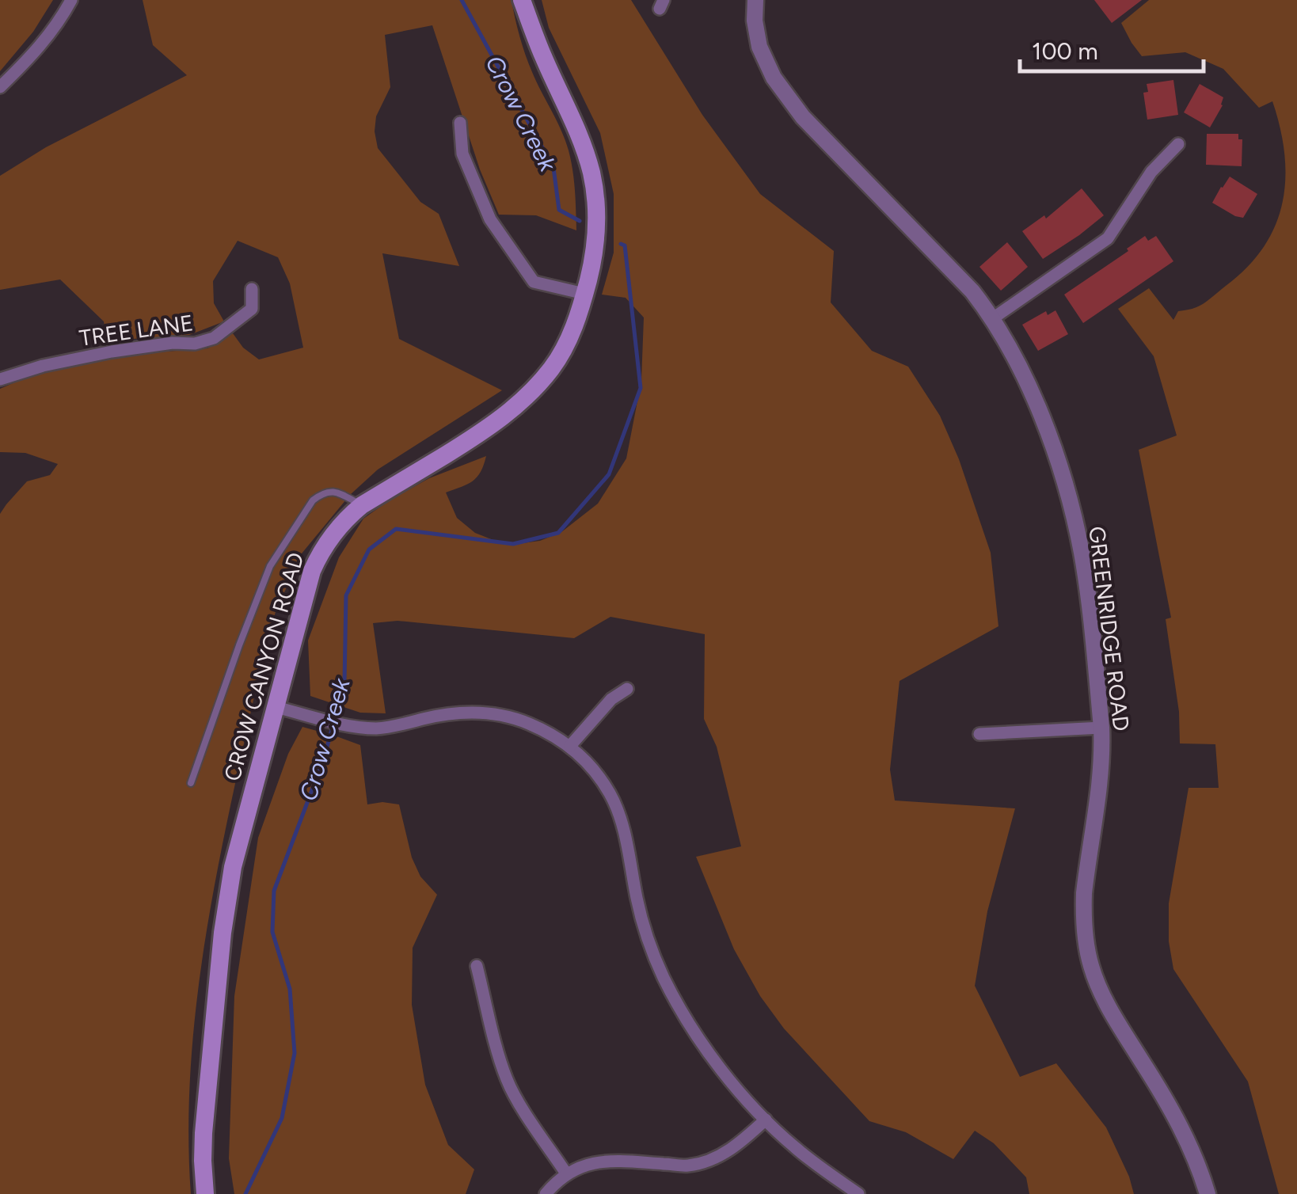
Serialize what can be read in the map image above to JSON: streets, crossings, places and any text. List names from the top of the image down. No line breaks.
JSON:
{"streets":{"main road":["CROW CANYON ROAD"],"street":["TREE LANE","GREENRIDGE ROAD"]},"water":["Crow Creek"],"scale_bar":"100 m"}
